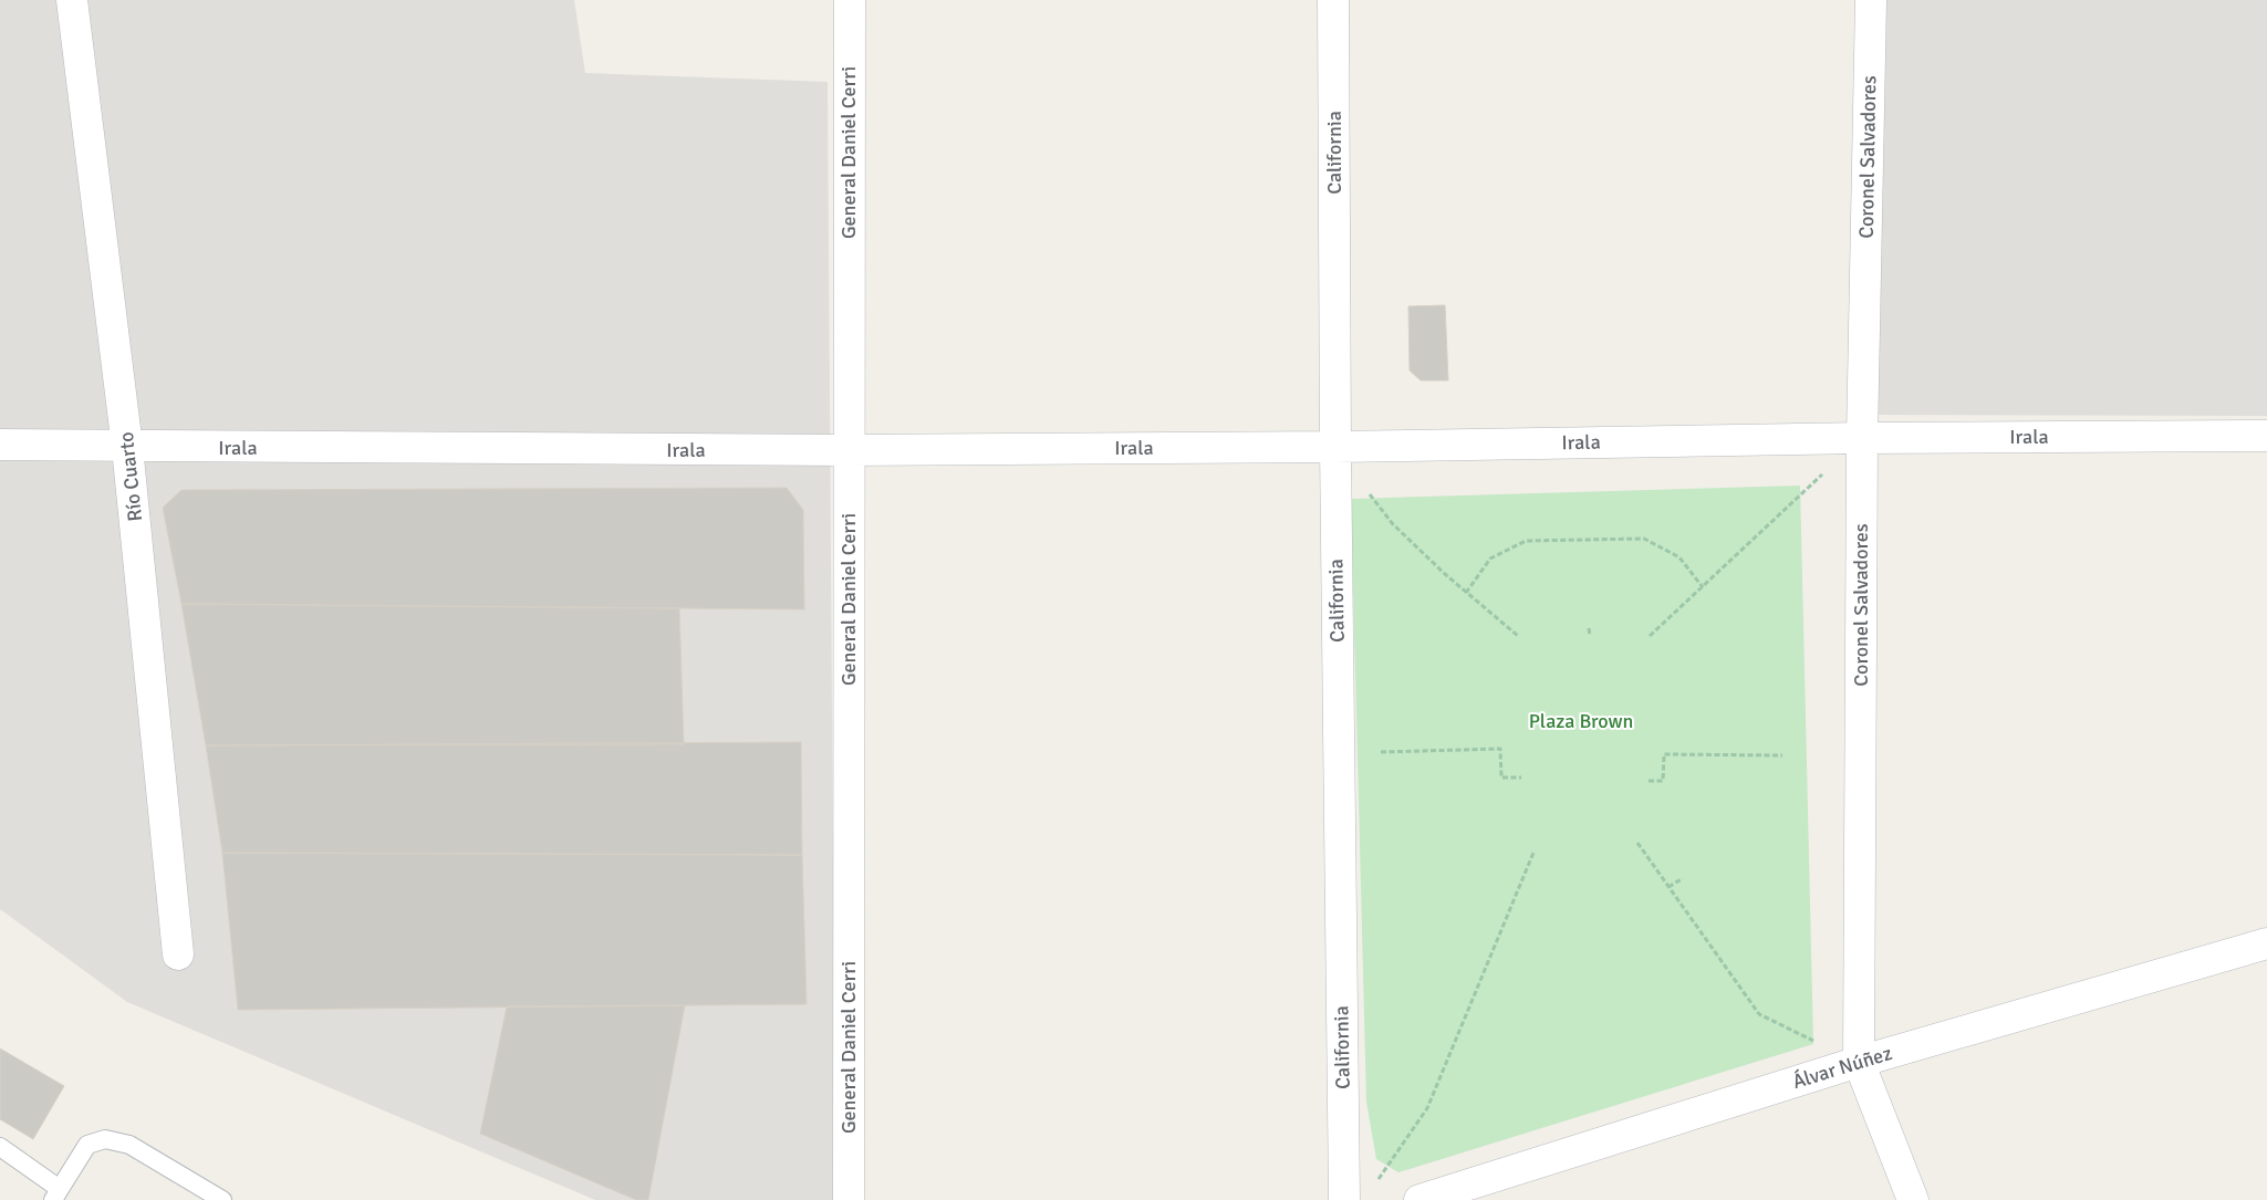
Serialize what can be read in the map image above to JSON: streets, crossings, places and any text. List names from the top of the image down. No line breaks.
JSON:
{"streets":{"street":["General Daniel Cerri","California","Coronel Salvadores","Irala","Río Cuarto","Álvar Núñez"]},"crossings":[["General Daniel Cerri","Irala"],["California","Irala"],["Coronel Salvadores","Irala"],["Coronel Salvadores","Álvar Núñez"],["Irala","Río Cuarto"]],"parks":["Plaza Brown"]}
